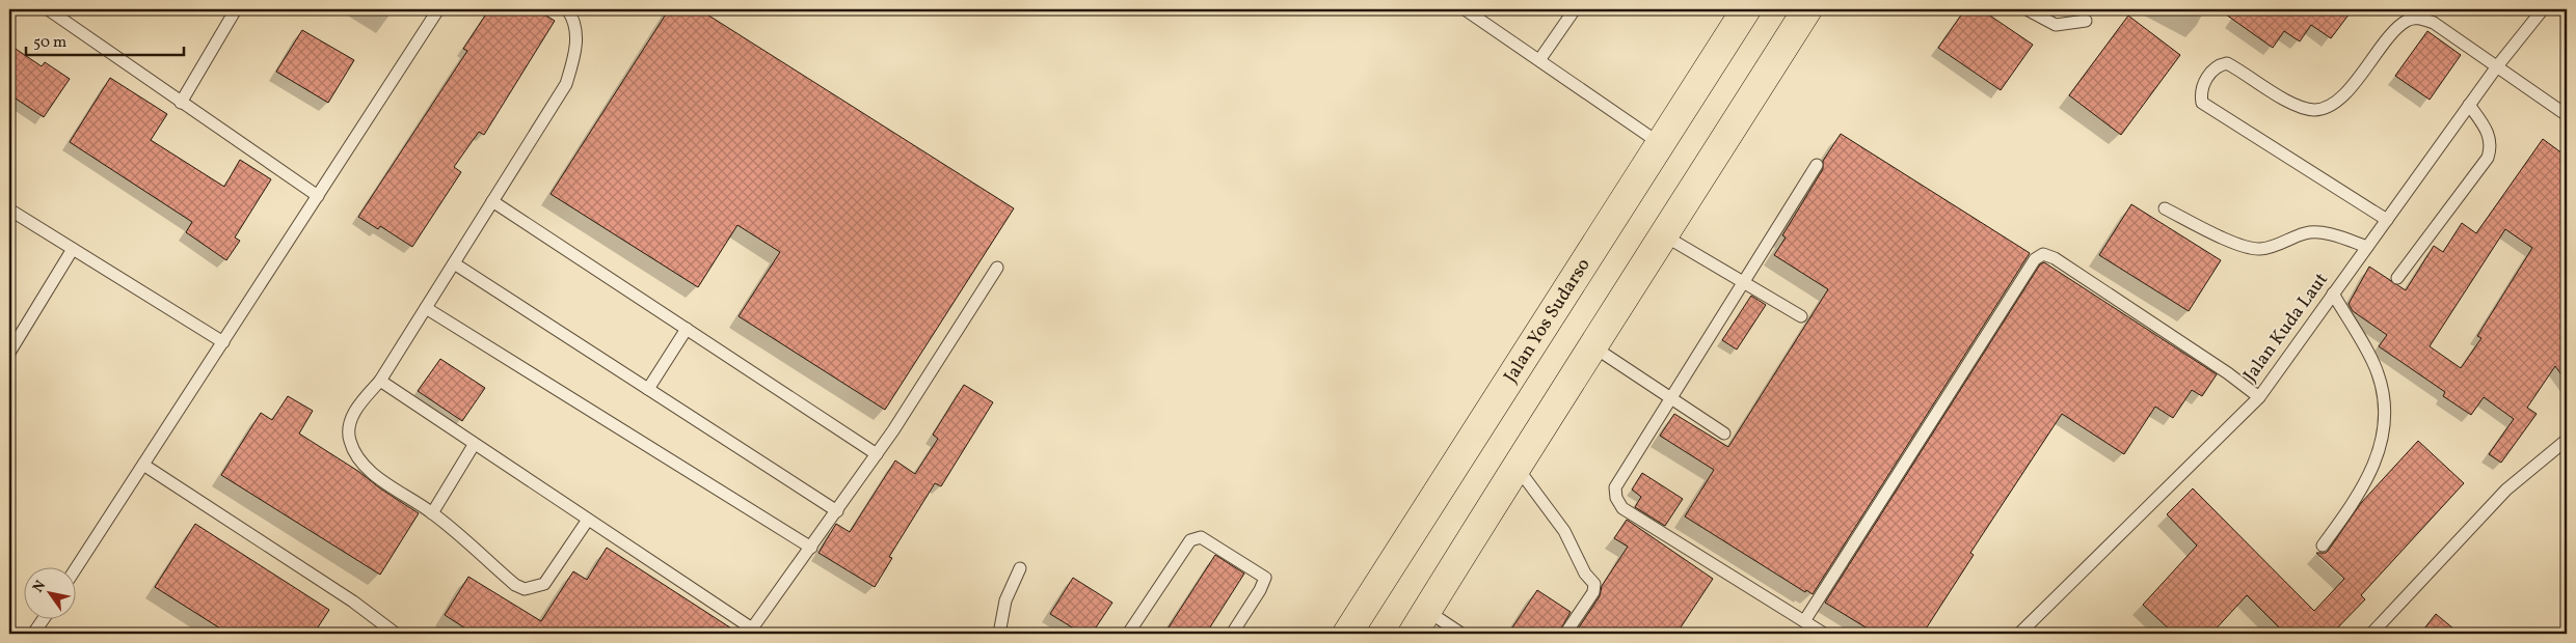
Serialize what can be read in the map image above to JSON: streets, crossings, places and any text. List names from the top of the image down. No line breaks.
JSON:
{"streets":{"main road":["Jalan Yos Sudarso"],"lane":["Jalan Kuda Laut"]},"scale_bar":"50 m","north":"top left"}
